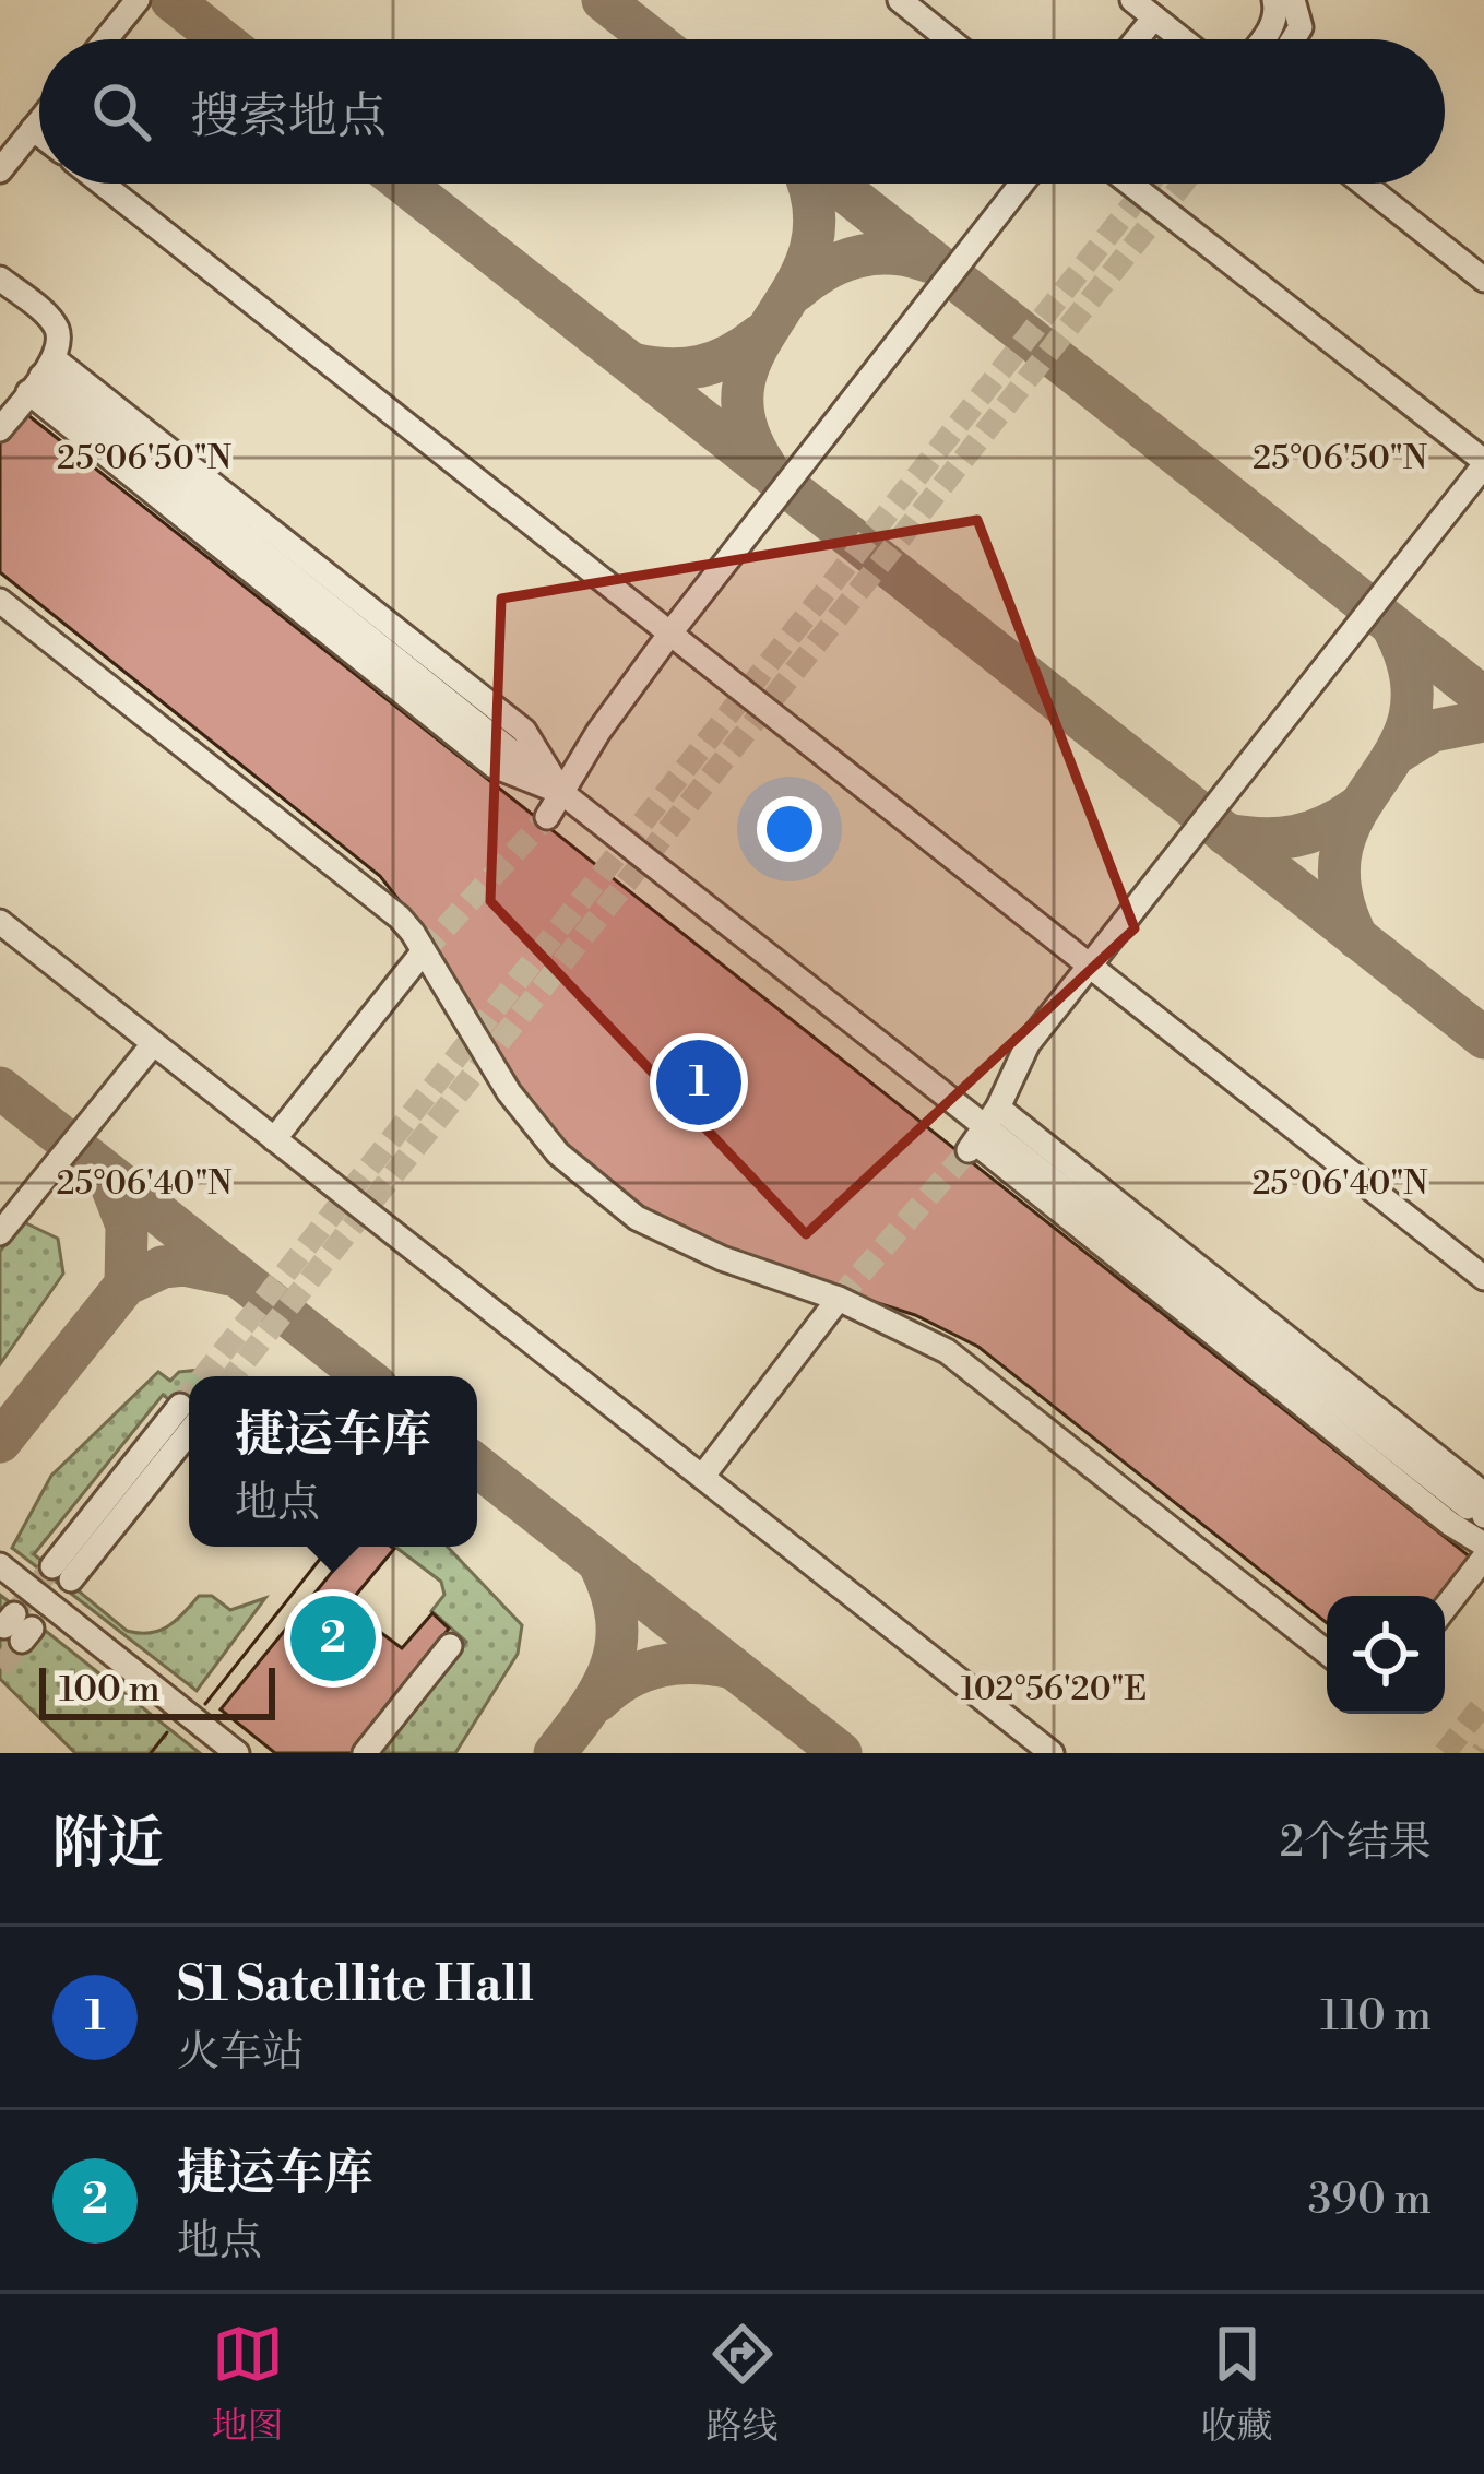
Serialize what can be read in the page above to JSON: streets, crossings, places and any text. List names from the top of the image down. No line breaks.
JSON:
{"scale_bar":"100 m","page":{"search":"搜索地点","pins":["1","2"],"popup":["捷运车库","地点"],"scale":"100 m","heading":["附近","2个结果"],"list":[{"mark":"1","name":"S1 Satellite Hall","note":"火车站","value":"110 m"},{"mark":"2","name":"捷运车库","note":"地点","value":"390 m"}],"nav":["地图","路线","收藏"]},"coordinates":["25°06'50\"N","25°06'40\"N","102°56'20\"E"]}
